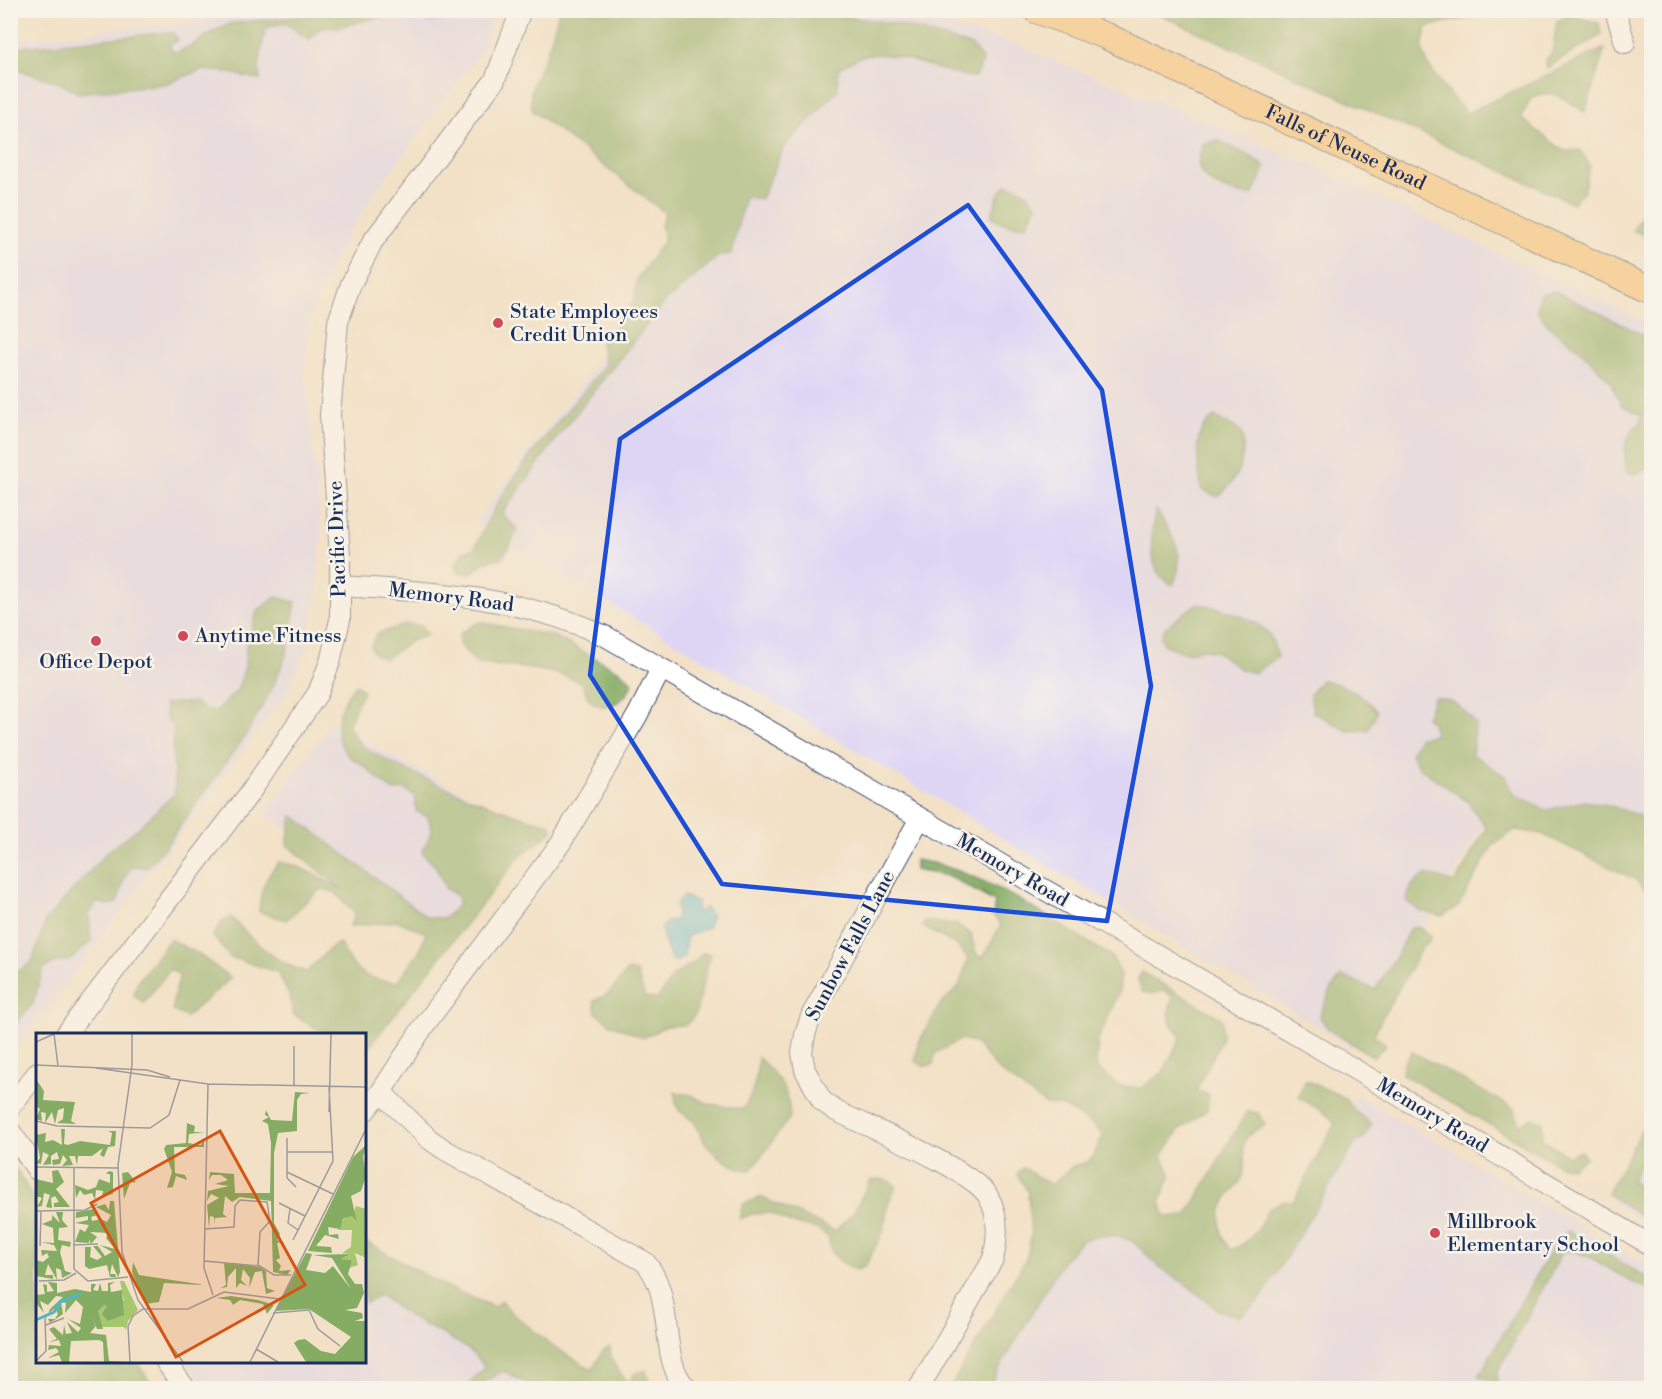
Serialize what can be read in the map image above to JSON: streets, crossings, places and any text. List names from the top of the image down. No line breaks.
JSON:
{"streets":{"main road":["Falls of Neuse Road"],"street":["Pacific Drive","Memory Road","Sunbow Falls Lane"]},"crossings":[["Pacific Drive","Memory Road"],["Memory Road","Sunbow Falls Lane"]],"places":["State Employees Credit Union","Anytime Fitness","Office Depot","Millbrook Elementary School"]}
